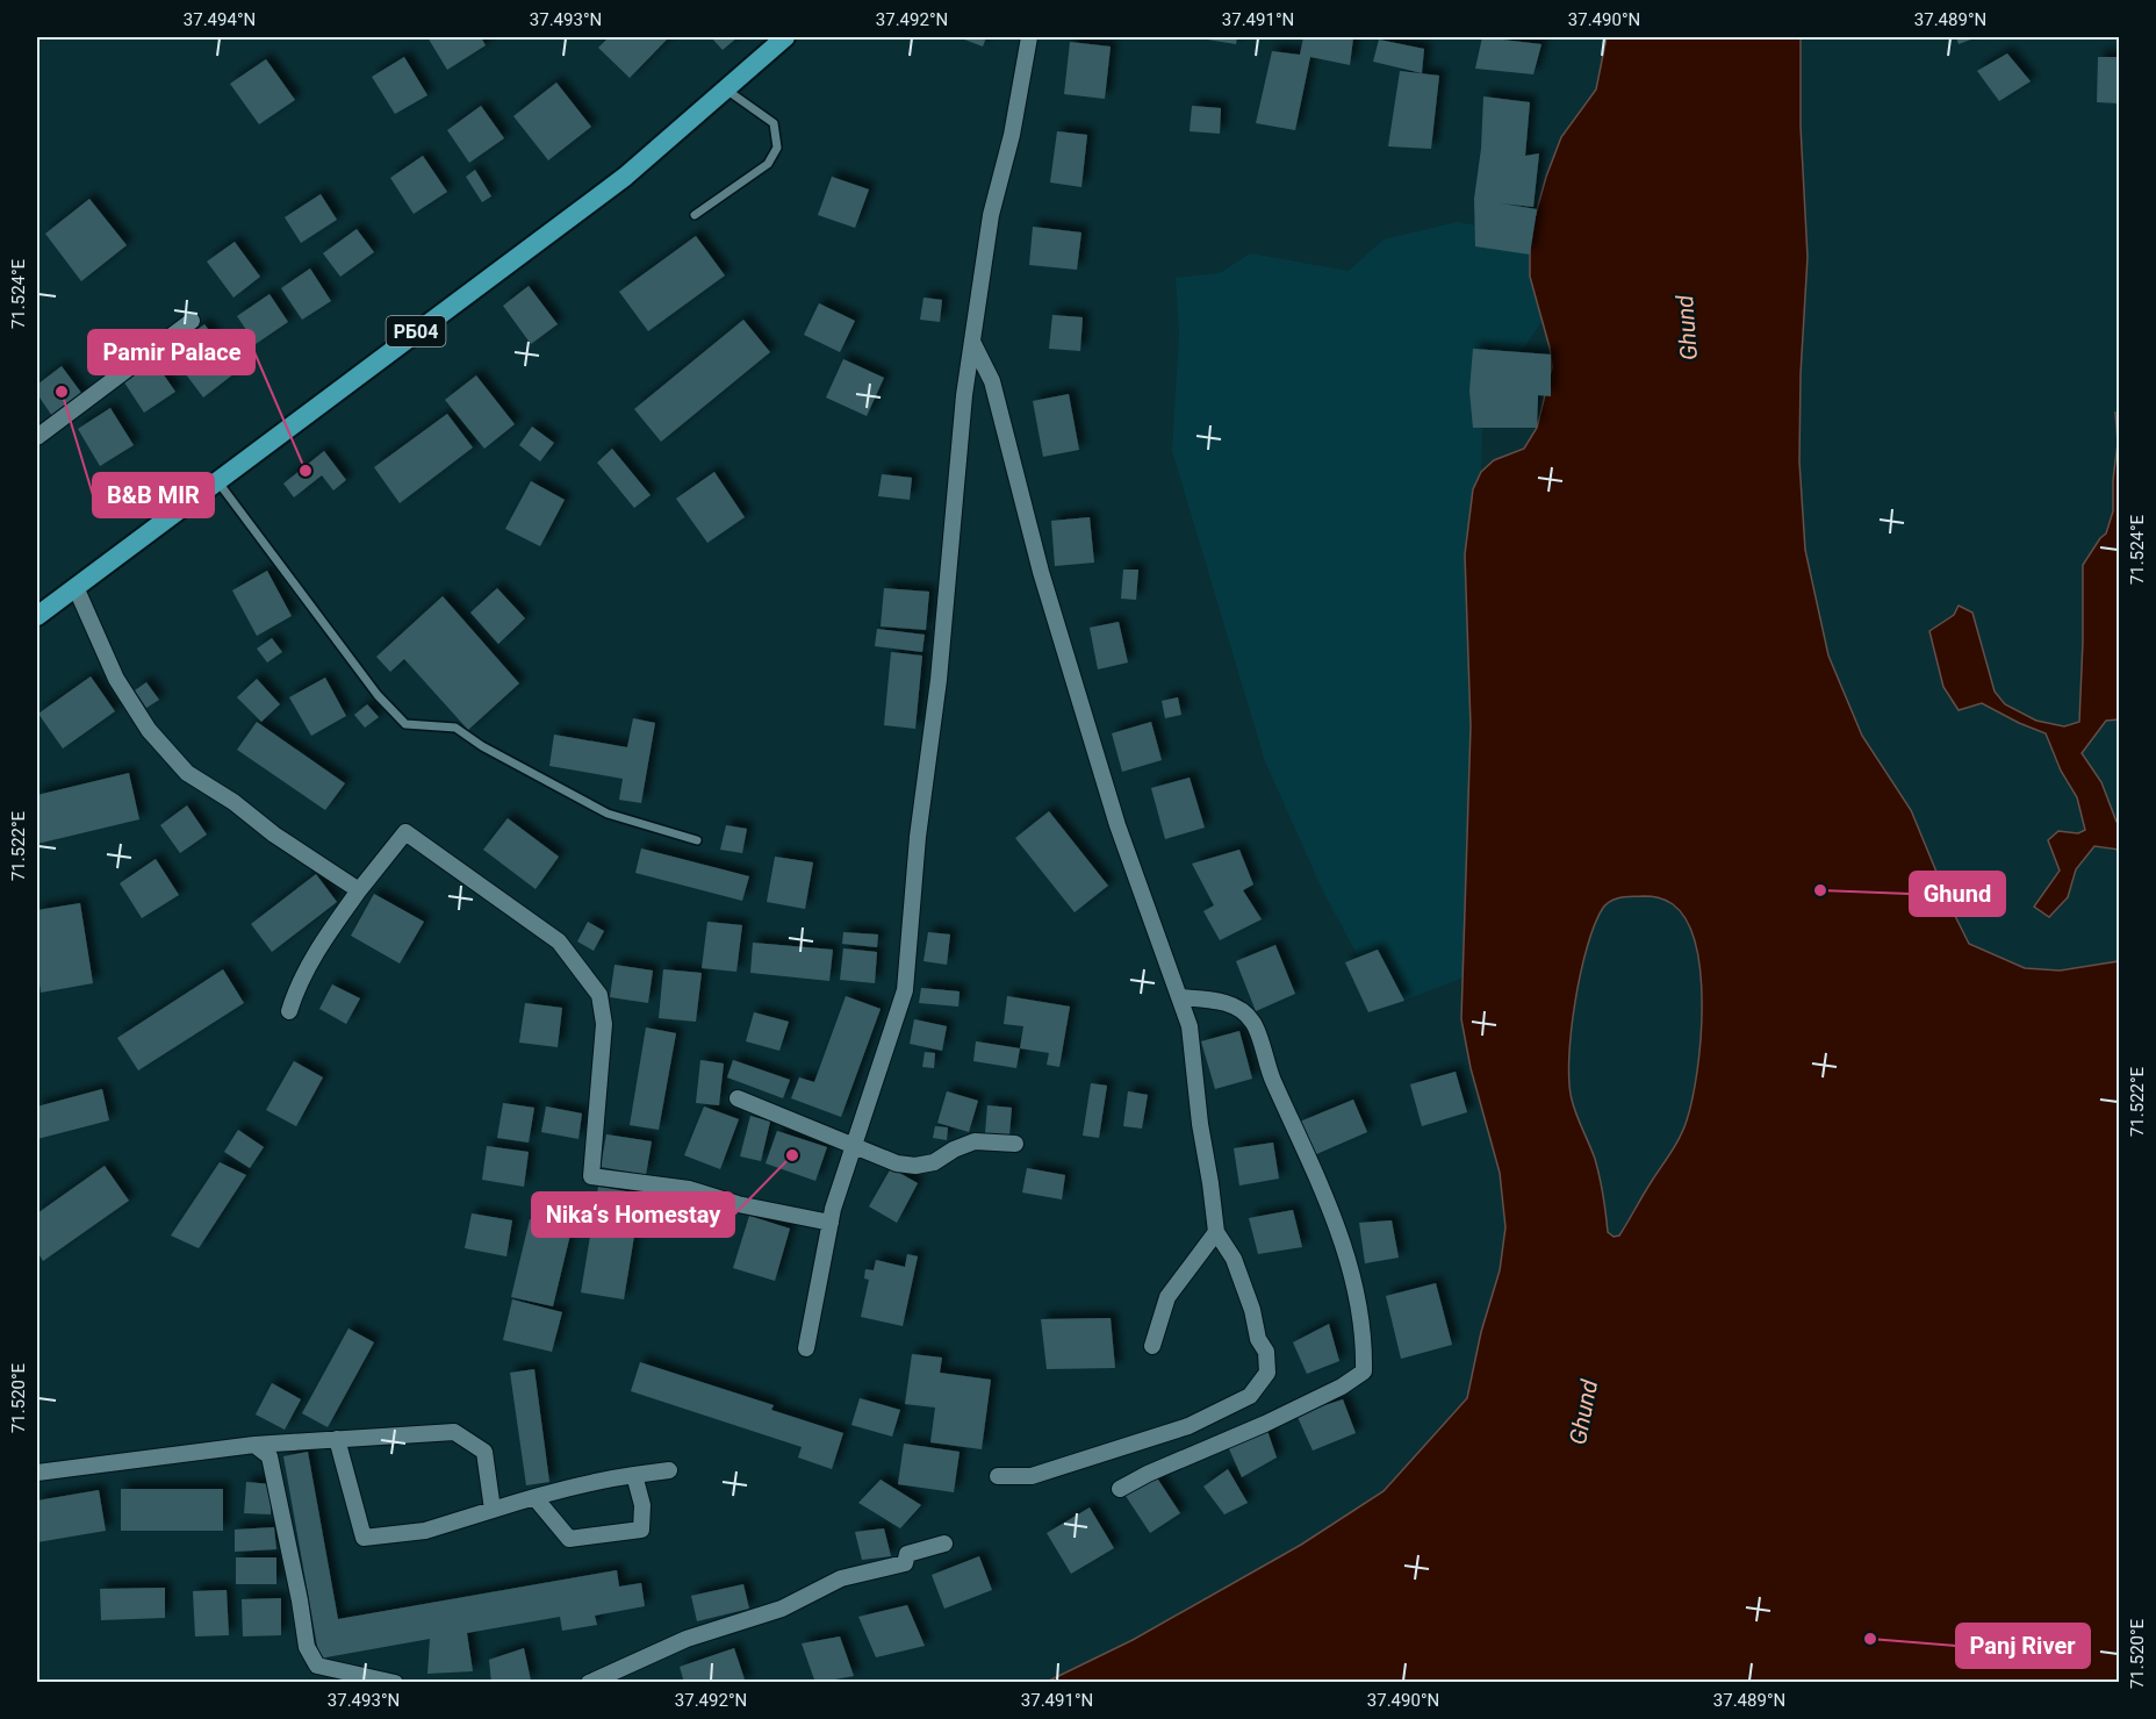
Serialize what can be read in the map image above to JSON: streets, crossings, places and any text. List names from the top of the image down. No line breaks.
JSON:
{"streets":{"main road":["РБ04"]},"water":["Ghund"],"places":["B&B MIR","Pamir Palace","Ghund","Nika‘s Homestay","Panj River"],"coordinates":["37.494°N","37.493°N","37.492°N","37.491°N","37.490°N","37.489°N","71.524°E","71.522°E","71.520°E"]}
